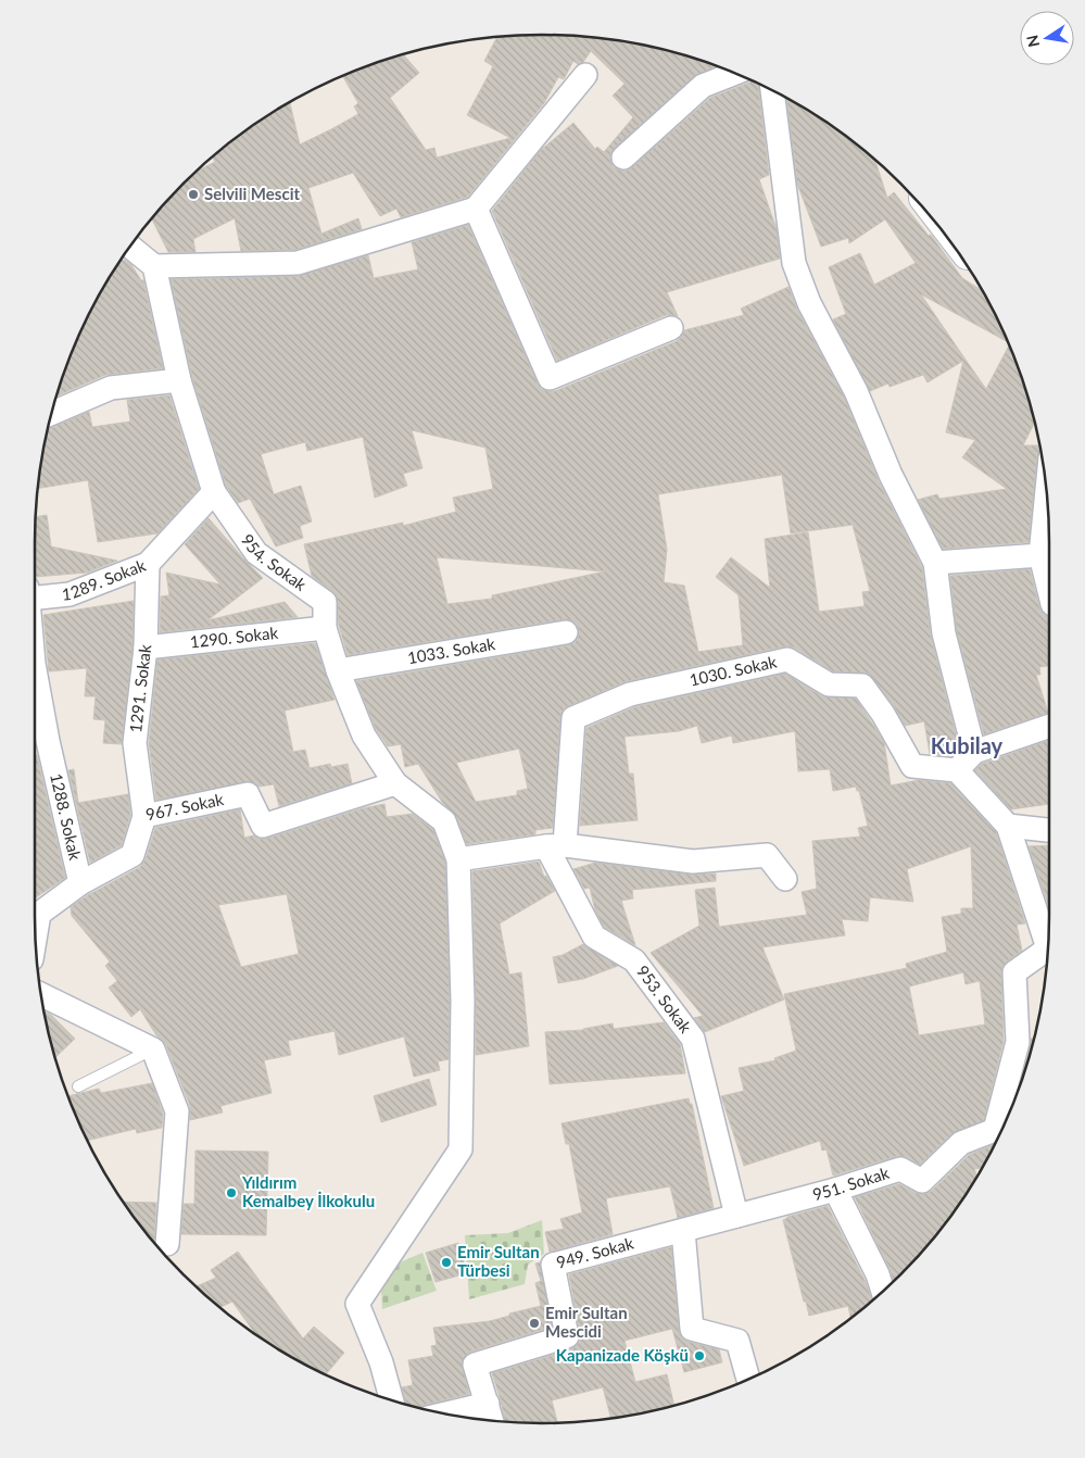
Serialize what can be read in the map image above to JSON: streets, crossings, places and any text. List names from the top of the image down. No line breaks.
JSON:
{"streets":{"street":["954. Sokak","1289. Sokak","1290. Sokak","1033. Sokak","1030. Sokak","1291. Sokak","967. Sokak","1288. Sokak","953. Sokak","951. Sokak","949. Sokak"]},"crossings":[["954. Sokak","1289. Sokak"],["954. Sokak","1290. Sokak"],["954. Sokak","1033. Sokak"],["954. Sokak","967. Sokak"],["1289. Sokak","1291. Sokak"],["1290. Sokak","1291. Sokak"],["1030. Sokak","953. Sokak"],["1291. Sokak","967. Sokak"],["967. Sokak","1288. Sokak"],["953. Sokak","951. Sokak"],["953. Sokak","949. Sokak"],["951. Sokak","949. Sokak"]],"districts":["Kubilay"],"places":["Selvili Mescit","Yıldırım Kemalbey İlkokulu","Emir Sultan Türbesi","Emir Sultan Mescidi","Kapanizade Köşkü"],"north":"left"}
